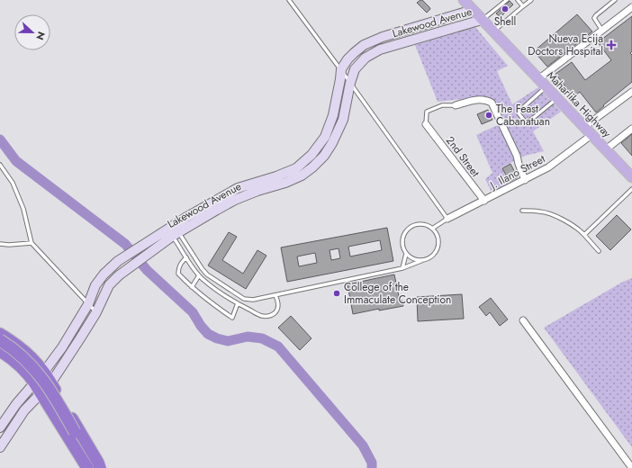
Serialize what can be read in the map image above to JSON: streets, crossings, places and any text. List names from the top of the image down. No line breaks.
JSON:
{"streets":{"main road":["Lakewood Avenue","Maharlika Highway"],"street":["2nd Street","J. Ilano Street"]},"crossings":[["Lakewood Avenue","Maharlika Highway"],["Maharlika Highway","J. Ilano Street"],["2nd Street","J. Ilano Street"]],"places":{"other":["Shell","The Feast Cabanatuan","College of the Immaculate Conception"],"health":["Nueva Ecija Doctors Hospital"]},"north":"right"}
